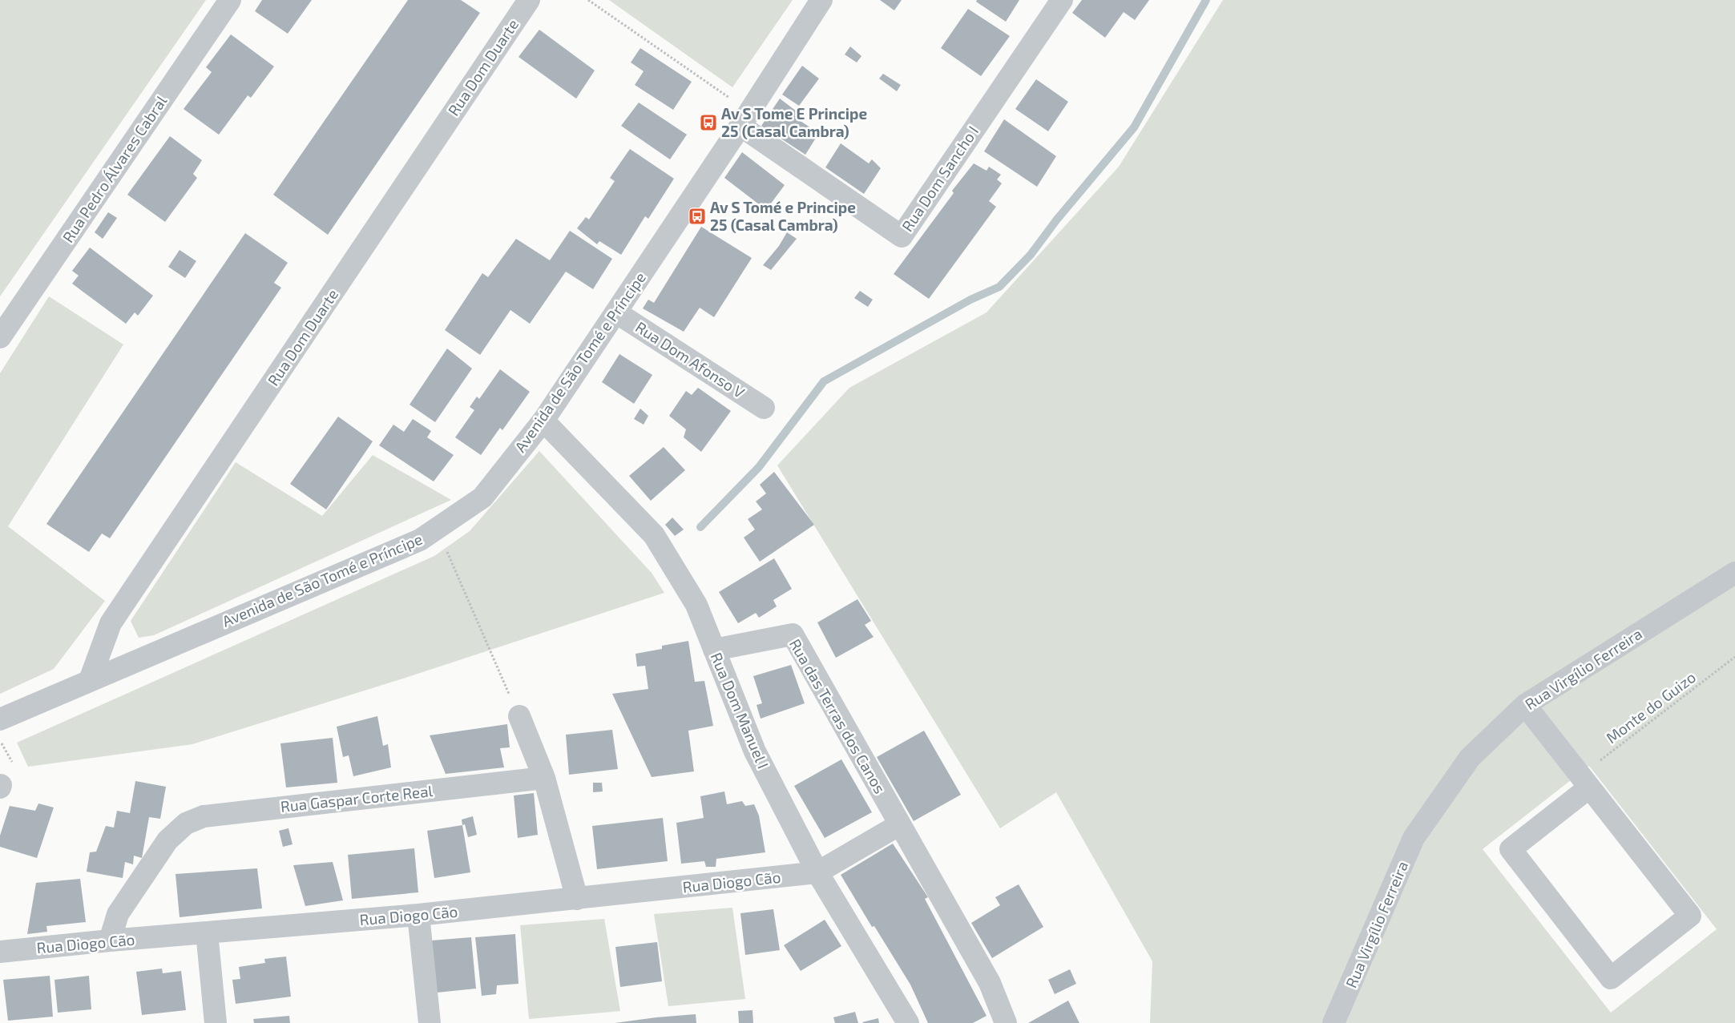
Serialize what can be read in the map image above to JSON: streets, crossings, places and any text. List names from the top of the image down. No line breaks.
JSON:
{"streets":{"street":["Rua Dom Duarte","Rua Pedro Álvares Cabral","Rua Dom Sancho I","Rua Dom Afonso V","Avenida de São Tomé e Príncipe","Rua Virgílio Ferreira","Rua Dom Manuel I","Rua das Terras dos Canos","Rua Gaspar Corte Real","Rua Diogo Cão"],"path":["Monte do Guizo"]},"crossings":[["Rua Dom Duarte","Avenida de São Tomé e Príncipe"],["Rua Dom Sancho I","Avenida de São Tomé e Príncipe"],["Rua Dom Afonso V","Avenida de São Tomé e Príncipe"],["Avenida de São Tomé e Príncipe","Rua Dom Manuel I"],["Rua Dom Manuel I","Rua das Terras dos Canos"],["Rua Dom Manuel I","Rua Diogo Cão"],["Rua Gaspar Corte Real","Rua Diogo Cão"]],"places":{"bus stop":["Av S Tome E Principe 25 (Casal Cambra)","Av S Tomé e Principe 25 (Casal Cambra)"]}}
